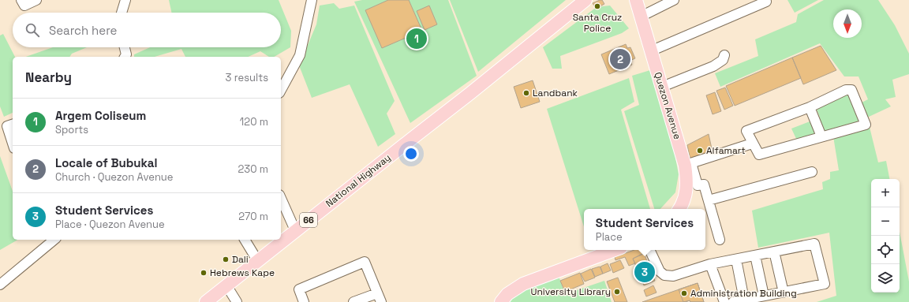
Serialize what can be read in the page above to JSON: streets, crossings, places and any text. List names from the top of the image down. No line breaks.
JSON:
{"streets":{"main road":["Quezon Avenue","National Highway","66"]},"places":["Santa Cruz Police","Landbank","Alfamart","Dali","Hebrews Kape","University Library","Administration Building"],"north":"bottom","page":{"search":"Search here","pins":["1","2","3"],"heading":["Nearby","3 results"],"list":[{"mark":"1","name":"Argem Coliseum","note":"Sports","value":"120 m"},{"mark":"2","name":"Locale of Bubukal","note":"Church · Quezon Avenue","value":"230 m"},{"mark":"3","name":"Student Services","note":"Place · Quezon Avenue","value":"270 m"}],"map_buttons":["+","−"],"popup":["Student Services","Place"]}}
